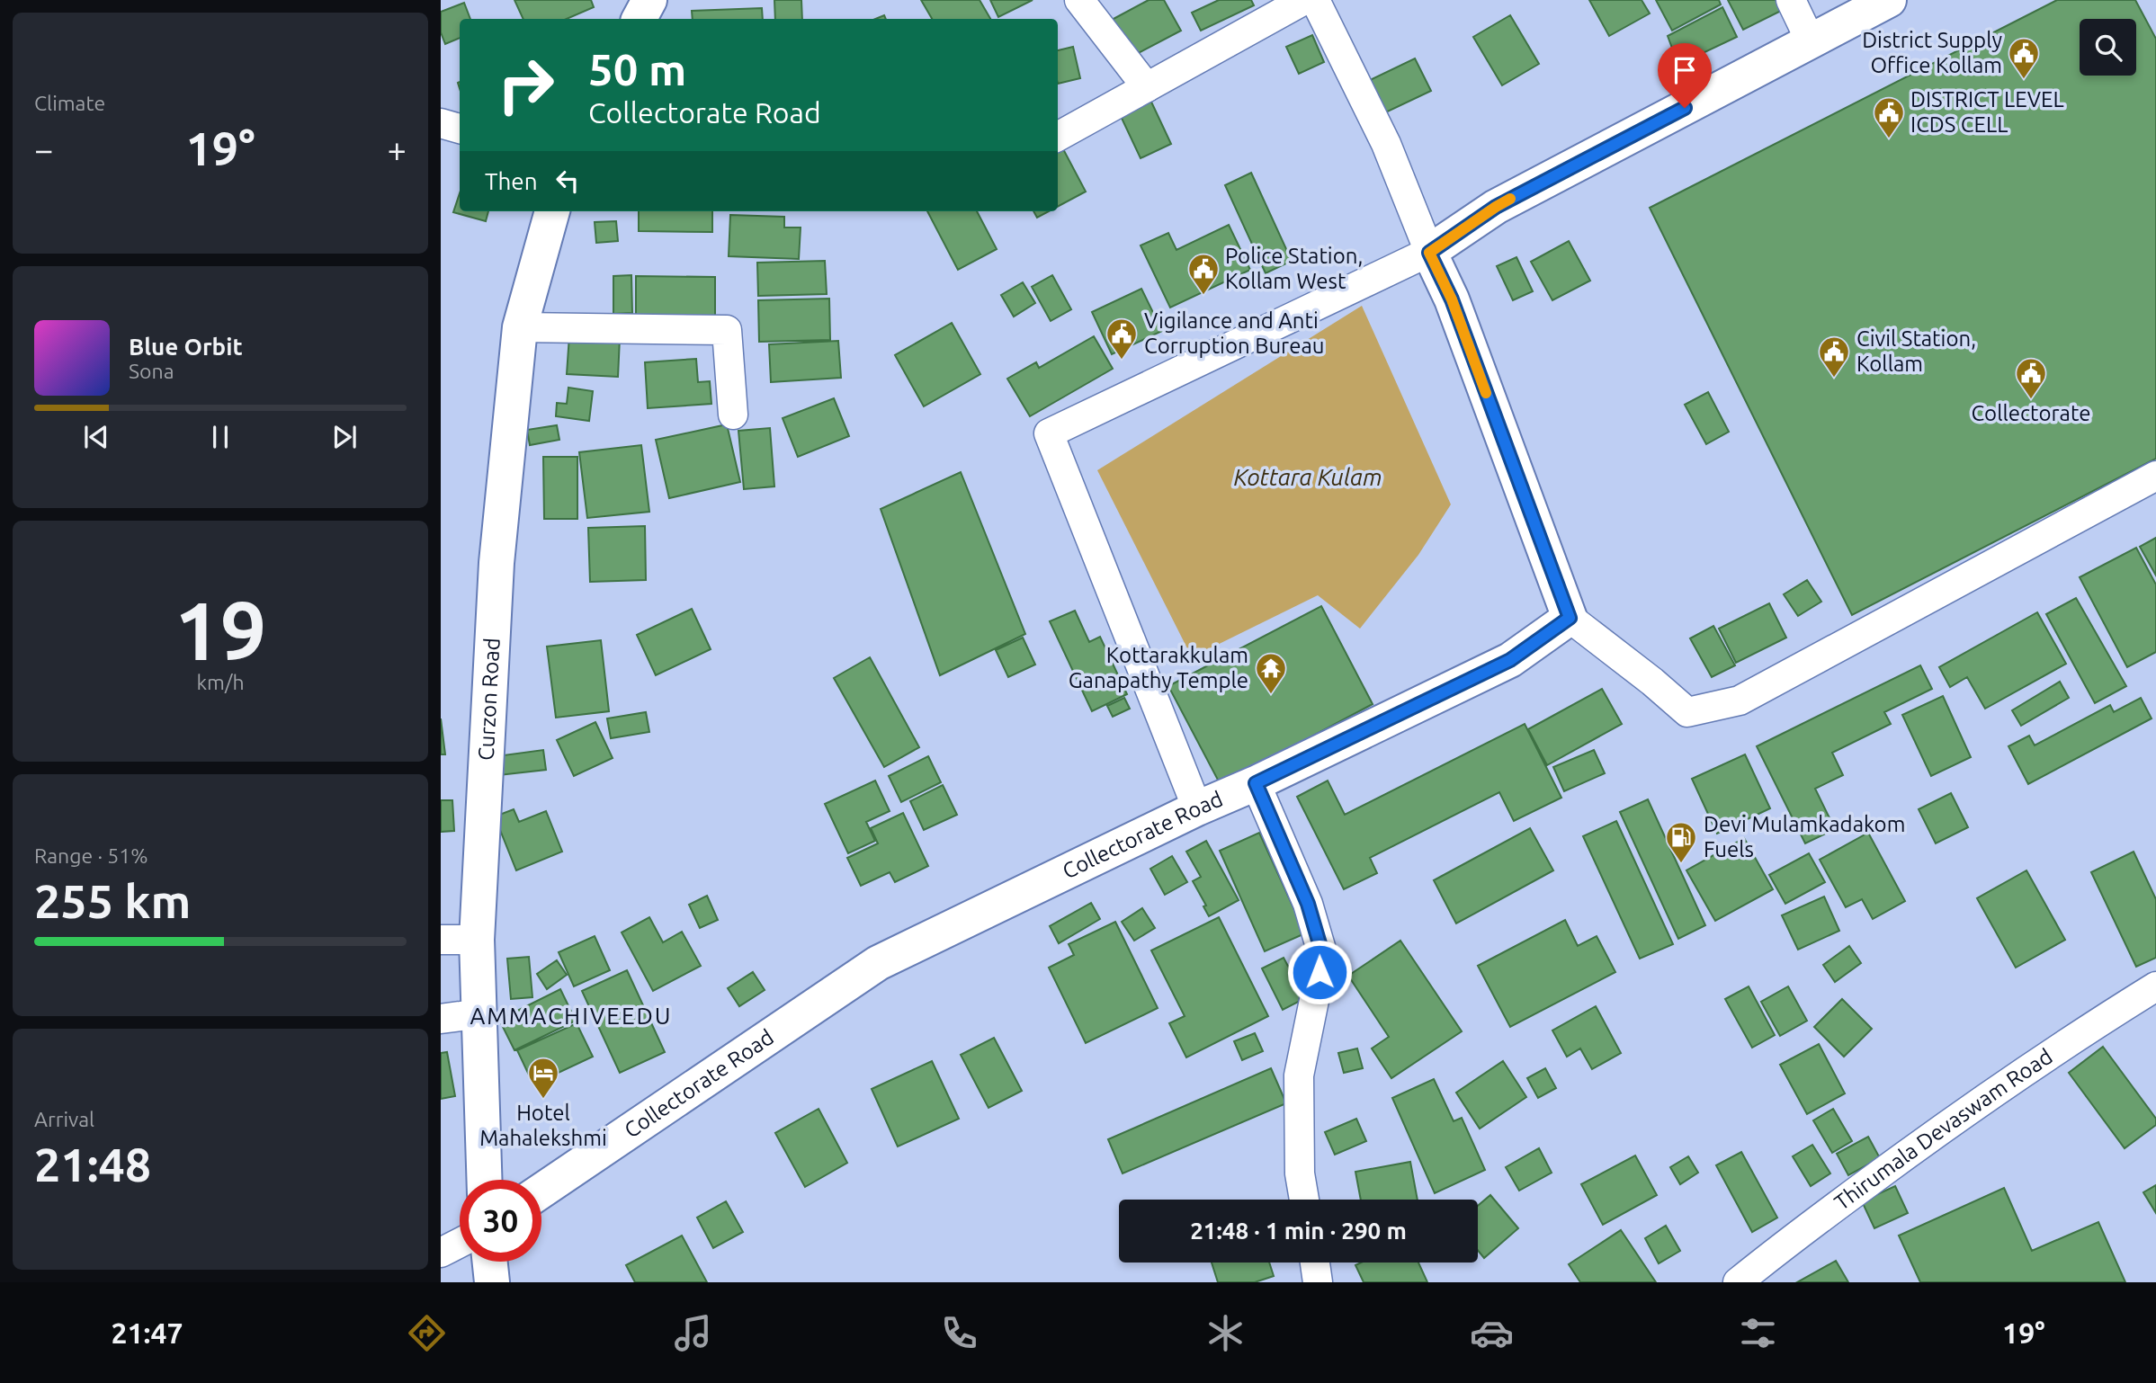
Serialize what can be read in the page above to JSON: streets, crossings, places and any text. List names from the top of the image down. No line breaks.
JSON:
{"streets":{"main road":["Curzon Road","Collectorate Road"],"street":["Thirumala Devaswam Road"]},"districts":["AMMACHIVEEDU"],"water":["Kottara Kulam"],"places":{"public building":["District Supply Office Kollam","DISTRICT LEVEL ICDS CELL","Police Station, Kollam West","Vigilance and Anti Corruption Bureau","Civil Station, Kollam","Collectorate"],"temple":["Kottarakkulam Ganapathy Temple"],"fuel station":["Devi Mulamkadakom Fuels"],"hotel":["Hotel Mahalekshmi"]},"page":{"tile":["Climate",["19","km/h"],["Range · 51%","255 km"],["Arrival","21:48"]],"turn":["50 m","Collectorate Road"],"heat":["−","19°","+"],"then":"Then","song":["Blue Orbit","Sona"],"limit":"30","trip":"21:48 · 1 min · 290 m","tabs":["21:47","19°"]}}
